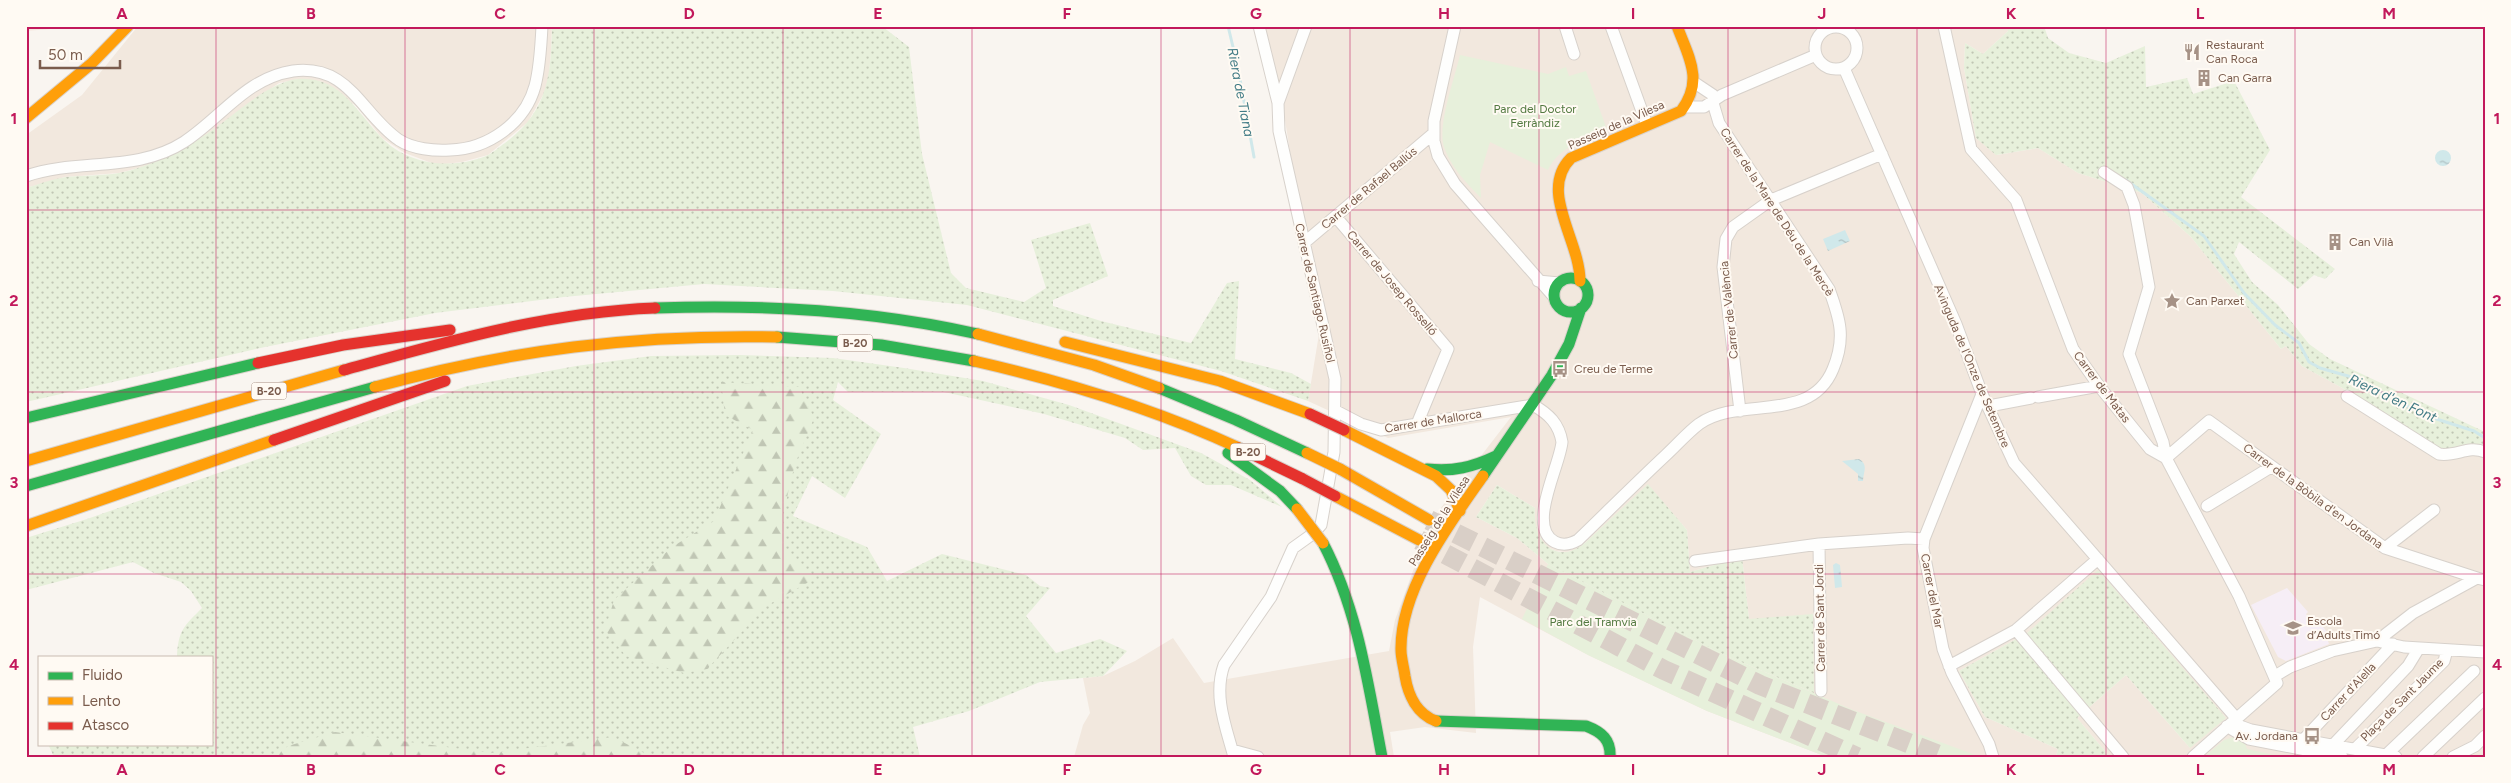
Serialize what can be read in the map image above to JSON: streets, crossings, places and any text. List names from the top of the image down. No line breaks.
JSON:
{"streets":{"main road":["Passeig de la Vilesa","B-20"],"street":["Carrer de Rafael Ballús","Carrer de la Mare de Déu de la Mercè","Carrer de Josep Rosselló","Carrer de Santiago Rusiñol","Carrer de València","Avinguda de l'Onze de Setembre","Carrer de Matas","Carrer de Mallorca","Carrer de la Bòbila d'en Jordana","Carrer del Mar","Carrer de Sant Jordi","Carrer d'Alella","Plaça de Sant Jaume"]},"crossings":[["Passeig de la Vilesa","Carrer de la Mare de Déu de la Mercè"],["Passeig de la Vilesa","Carrer de Mallorca"],["Carrer de Rafael Ballús","Carrer de Josep Rosselló"],["Carrer de Rafael Ballús","Carrer de Santiago Rusiñol"],["Carrer de la Mare de Déu de la Mercè","Carrer de València"],["Carrer de la Mare de Déu de la Mercè","Carrer de Mallorca"],["Carrer de Josep Rosselló","Carrer de Mallorca"],["Carrer de Santiago Rusiñol","Carrer de Mallorca"],["Carrer de València","Avinguda de l'Onze de Setembre"],["Avinguda de l'Onze de Setembre","Carrer del Mar"],["Carrer de Matas","Carrer de la Bòbila d'en Jordana"]],"water":["Riera de Tiana","Riera d'en Font"],"parks":["Parc del Doctor Ferràndiz","Parc del Tramvia"],"places":{"restaurant":["Restaurant Can Roca"],"building":["Can Garra","Can Vilà"],"place":["Can Parxet"],"bus stop":["Creu de Terme","Av. Jordana"],"school or university":["Escola d’Adults Timó"]},"legend":["Fluido","Lento","Atasco"],"scale_bar":"50 m","grid":{"columns":["A","B","C","D","E","F","G","H","I","J","K","L","M"],"rows":["1","2","3","4"]}}
